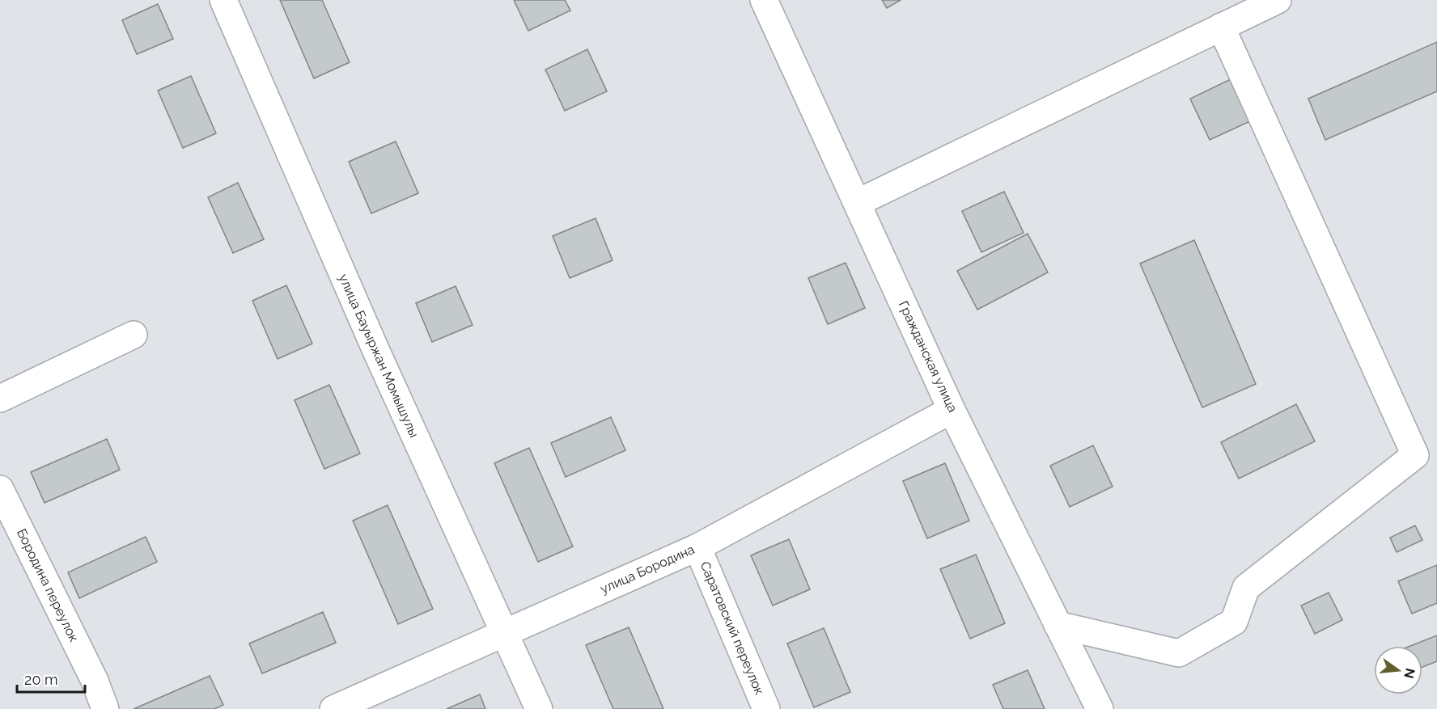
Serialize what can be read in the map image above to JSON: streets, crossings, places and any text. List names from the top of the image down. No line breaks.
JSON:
{"streets":{"street":["улица Бауыржан Момышулы","Гражданская улица","улица Бородина","Бородина переулок","Саратовский переулок"]},"crossings":[["улица Бауыржан Момышулы","улица Бородина"],["Гражданская улица","улица Бородина"],["улица Бородина","Саратовский переулок"]],"scale_bar":"20 m","north":"right"}
